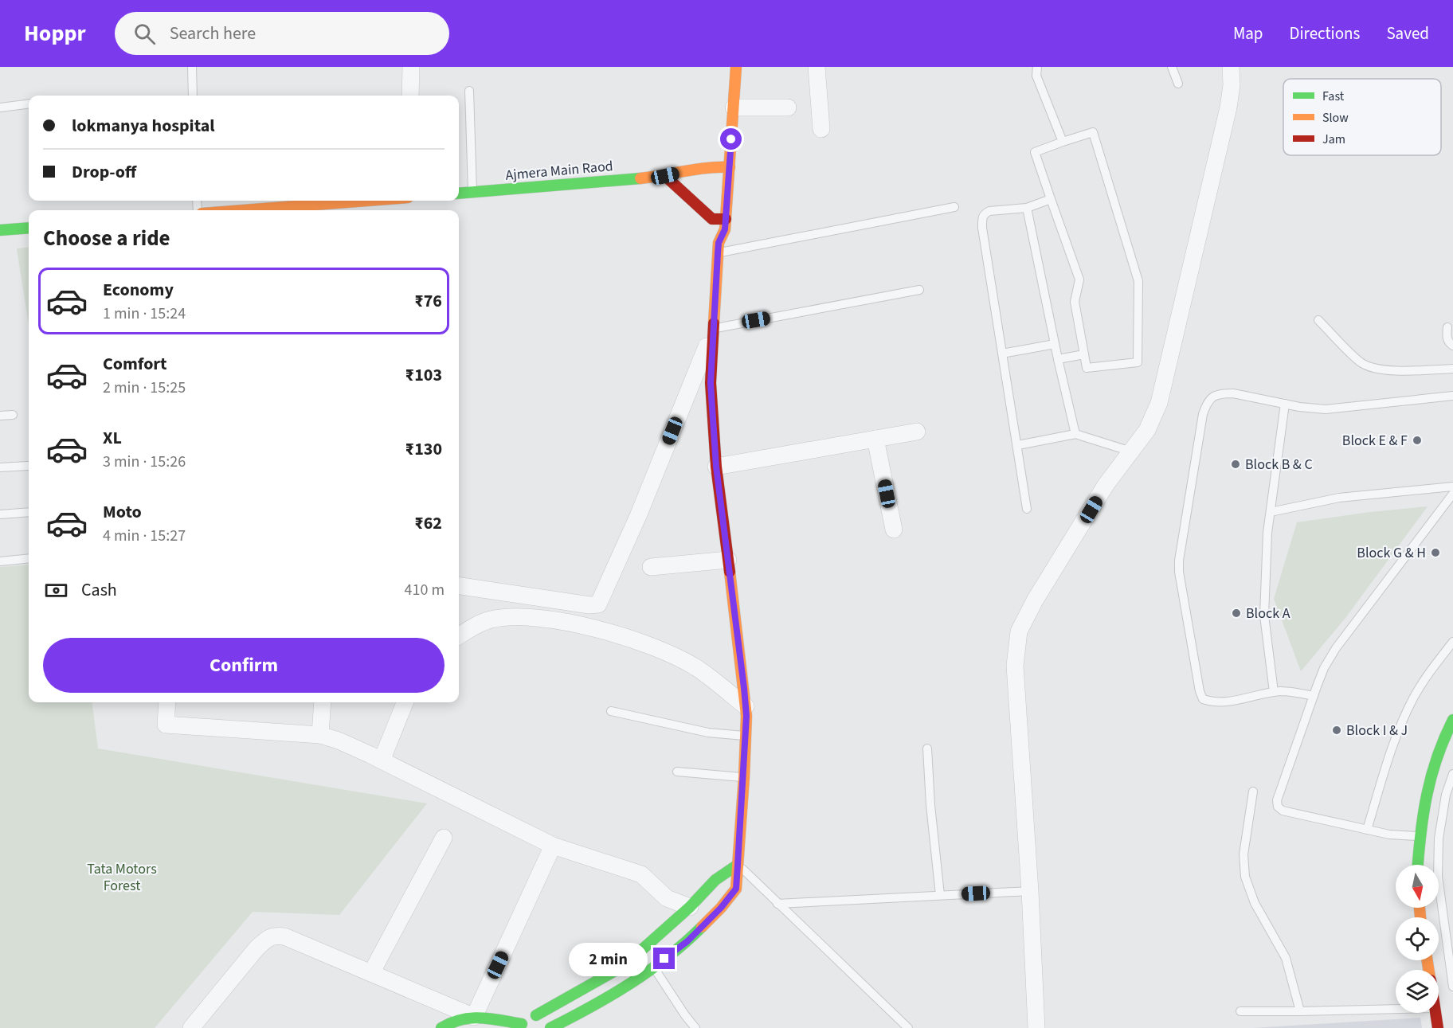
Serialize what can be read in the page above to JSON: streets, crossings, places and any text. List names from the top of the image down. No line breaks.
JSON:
{"streets":{"main road":["Ajmera Main Raod"]},"parks":["Tata Motors Forest"],"places":["Block E & F","Block B & C","Block G & H","Block A","Block I & J"],"legend":["Fast","Slow","Jam"],"north":"bottom","page":{"header":"Hoppr","search":"Search here","nav":["Map","Directions","Saved"],"banner":["lokmanya hospital","Drop-off"],"heading":"Choose a ride","list":[{"name":"Economy","note":"1 min · 15:24","value":"₹76"},{"name":"Comfort","note":"2 min · 15:25","value":"₹103"},{"name":"XL","note":"3 min · 15:26","value":"₹130"},{"name":"Moto","note":"4 min · 15:27","value":"₹62"}],"pay":["Cash","410 m"],"buttons":"Confirm","bubble":"2 min"}}
